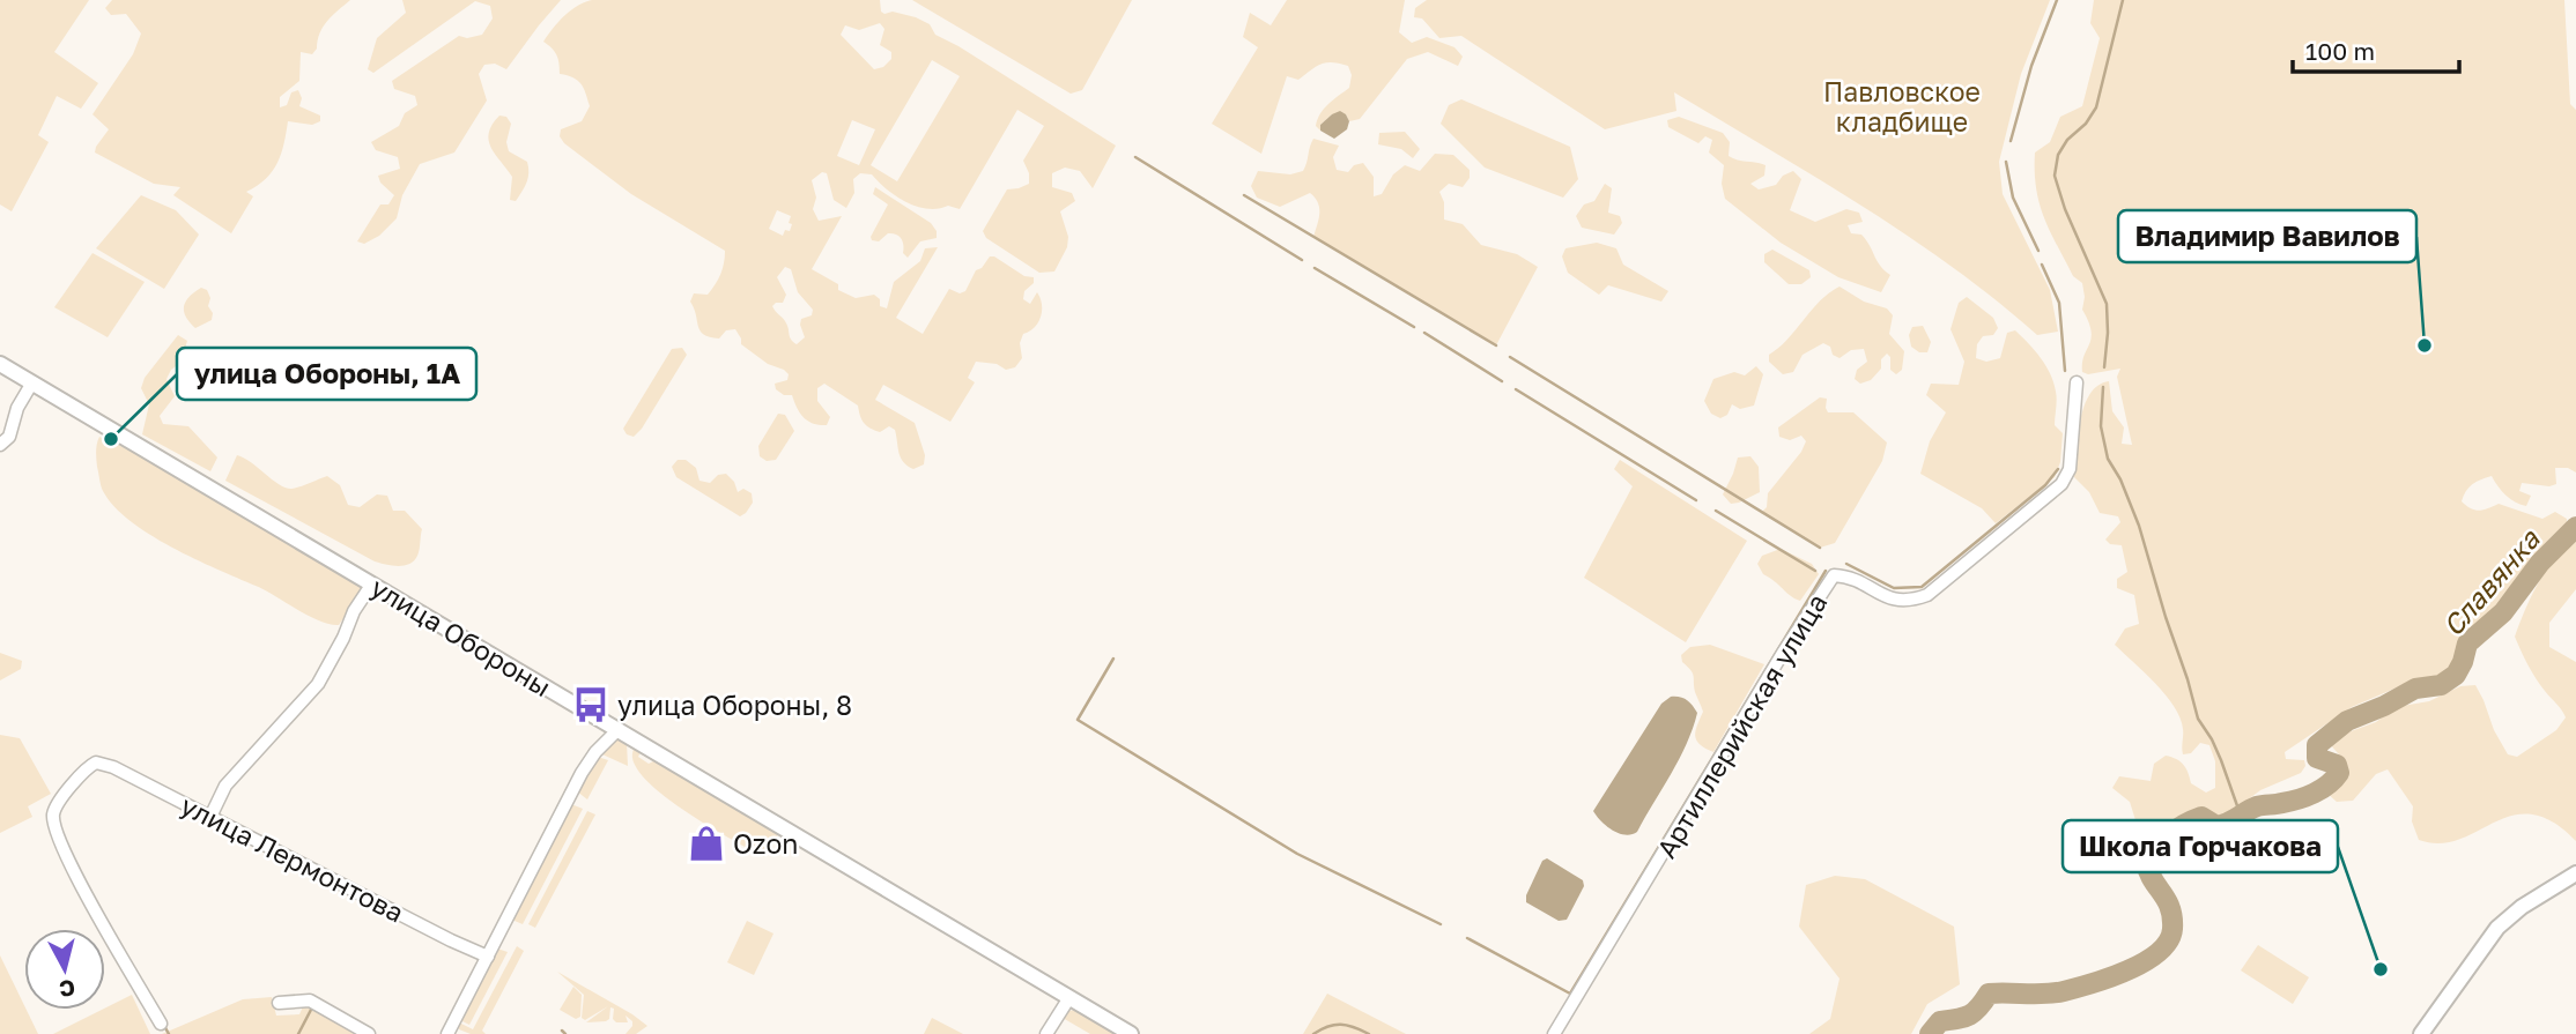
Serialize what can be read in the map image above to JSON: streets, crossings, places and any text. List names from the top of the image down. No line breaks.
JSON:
{"streets":{"street":["улица Обороны","Артиллерийская улица","улица Лермонтова"]},"water":["Славянка"],"parks":["Павловское кладбище"],"places":{"other":["Владимир Вавилов","улица Обороны, 1А","Школа Горчакова"],"bus stop":["улица Обороны, 8"],"shop":["Ozon"]},"scale_bar":"100 m","north":"bottom"}
